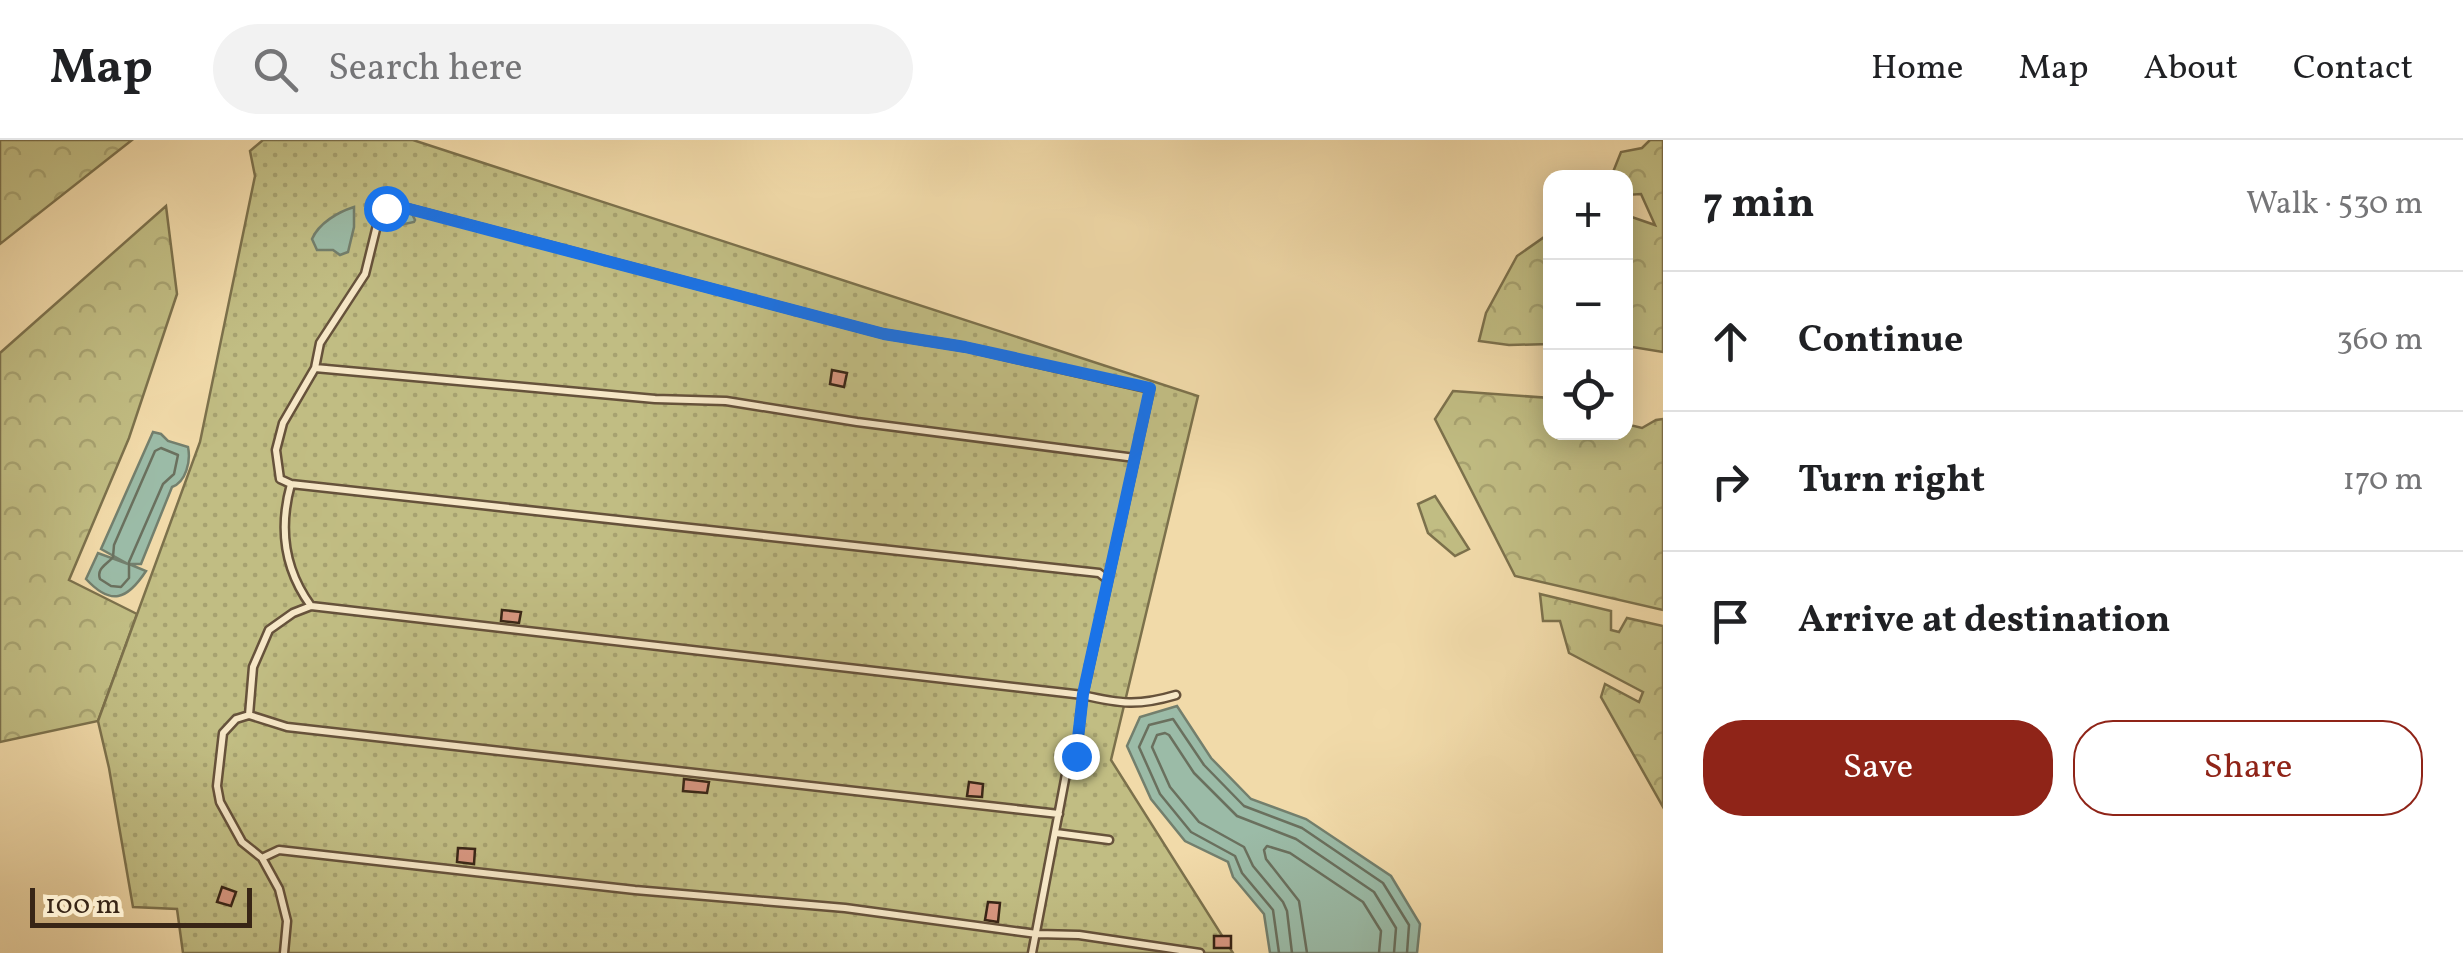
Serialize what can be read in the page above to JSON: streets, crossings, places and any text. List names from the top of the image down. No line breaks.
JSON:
{"scale_bar":"100 m","page":{"header":"Map","search":"Search here","nav":["Home","Map","About","Contact"],"heading":["7 min","Walk · 530 m"],"map_buttons":["+","−"],"list":[["Continue","360 m"],["Turn right","170 m"],"Arrive at destination"],"buttons":["Save","Share"],"scale":"100 m"}}
